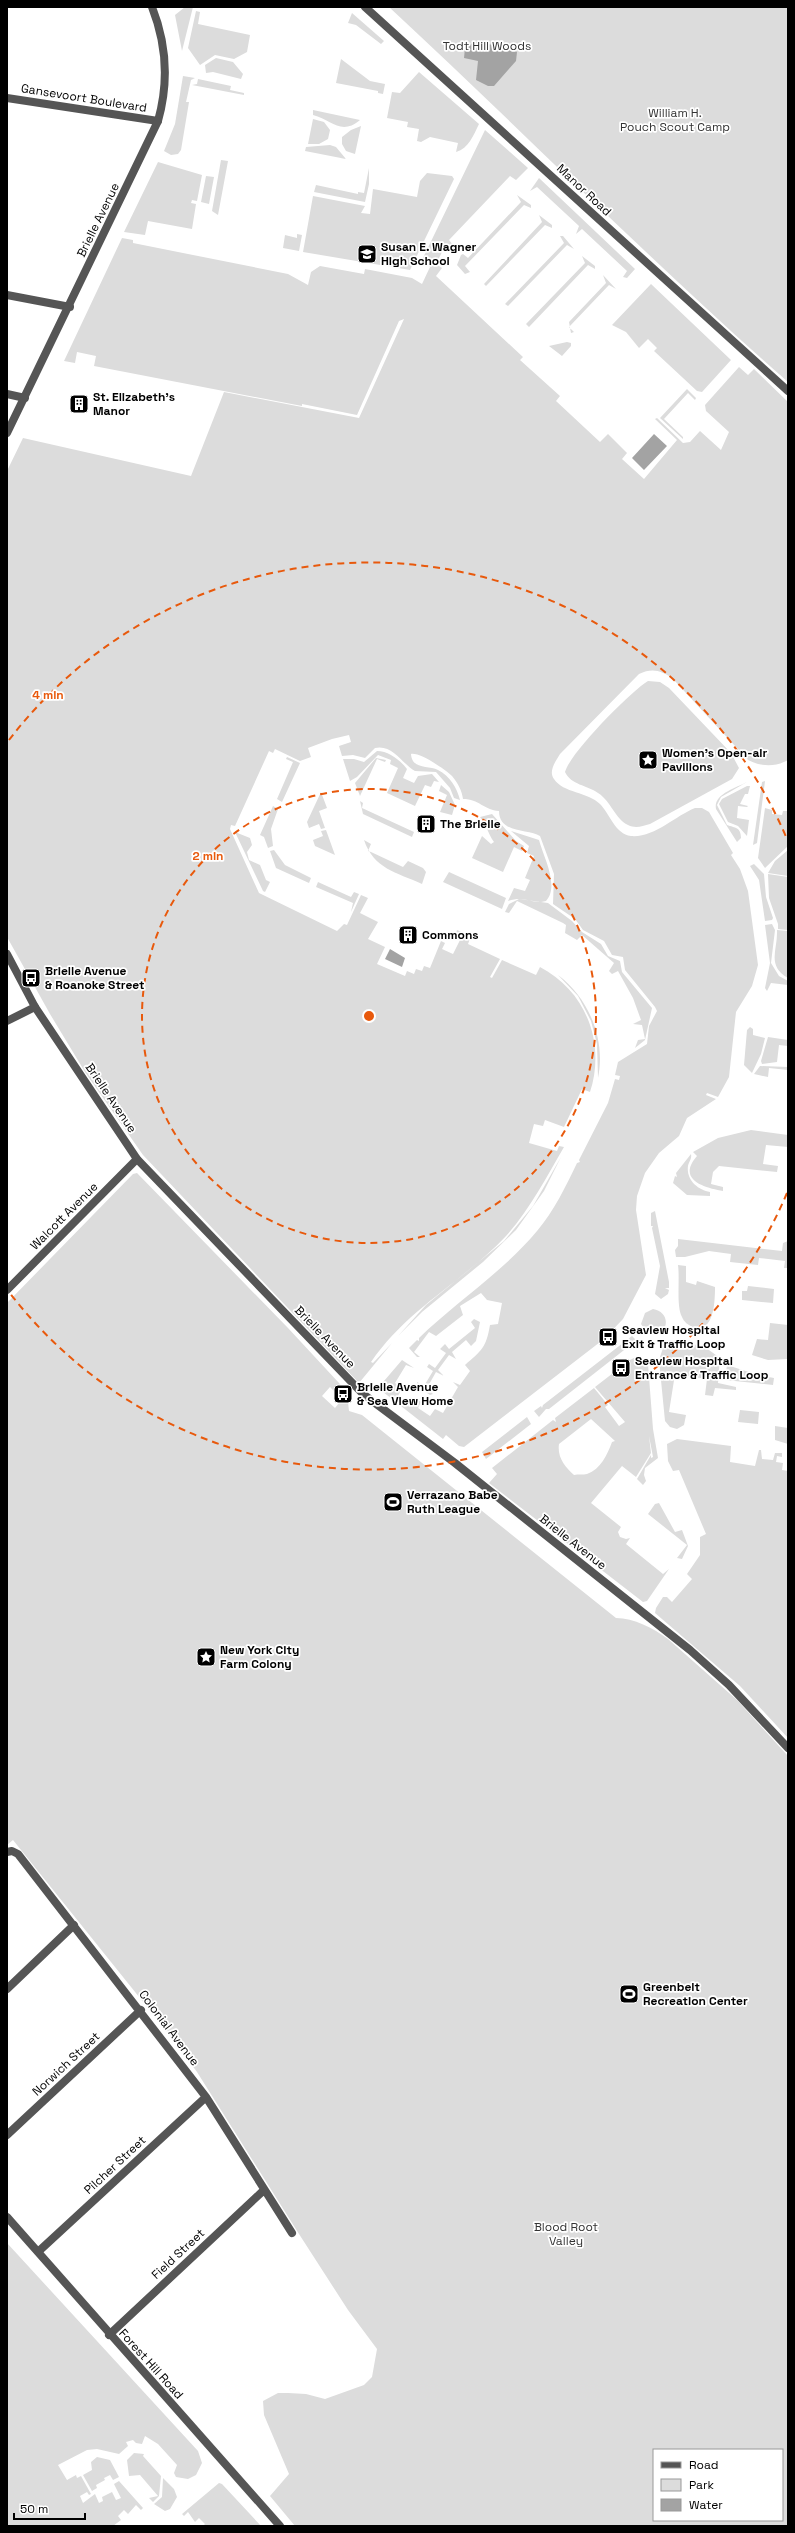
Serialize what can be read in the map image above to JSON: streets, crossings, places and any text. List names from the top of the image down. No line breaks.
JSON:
{"streets":{"street":["Gansevoort Boulevard","Manor Road","Brielle Avenue","Walcott Avenue","Colonial Avenue","Norwich Street","Pilcher Street","Field Street","Forest Hill Road"]},"crossings":[["Gansevoort Boulevard","Brielle Avenue"],["Brielle Avenue","Walcott Avenue"],["Colonial Avenue","Norwich Street"],["Colonial Avenue","Pilcher Street"],["Colonial Avenue","Field Street"],["Pilcher Street","Forest Hill Road"],["Field Street","Forest Hill Road"]],"parks":["Todt Hill Woods","William H. Pouch Scout Camp","Blood Root Valley"],"places":{"school or university":["Susan E. Wagner High School"],"building":["St. Elizabeth's Manor","The Brielle","Commons"],"place":["Women's Open-air Pavilions","New York City Farm Colony"],"bus stop":["Brielle Avenue & Roanoke Street","Seaview Hospital Exit & Traffic Loop","Seaview Hospital Entrance & Traffic Loop","Brielle Avenue & Sea View Home"],"sports":["Verrazano Babe Ruth League","Greenbelt Recreation Center"]},"legend":["Road","Park","Water"],"scale_bar":"50 m","rings":["4 min","2 min"]}
